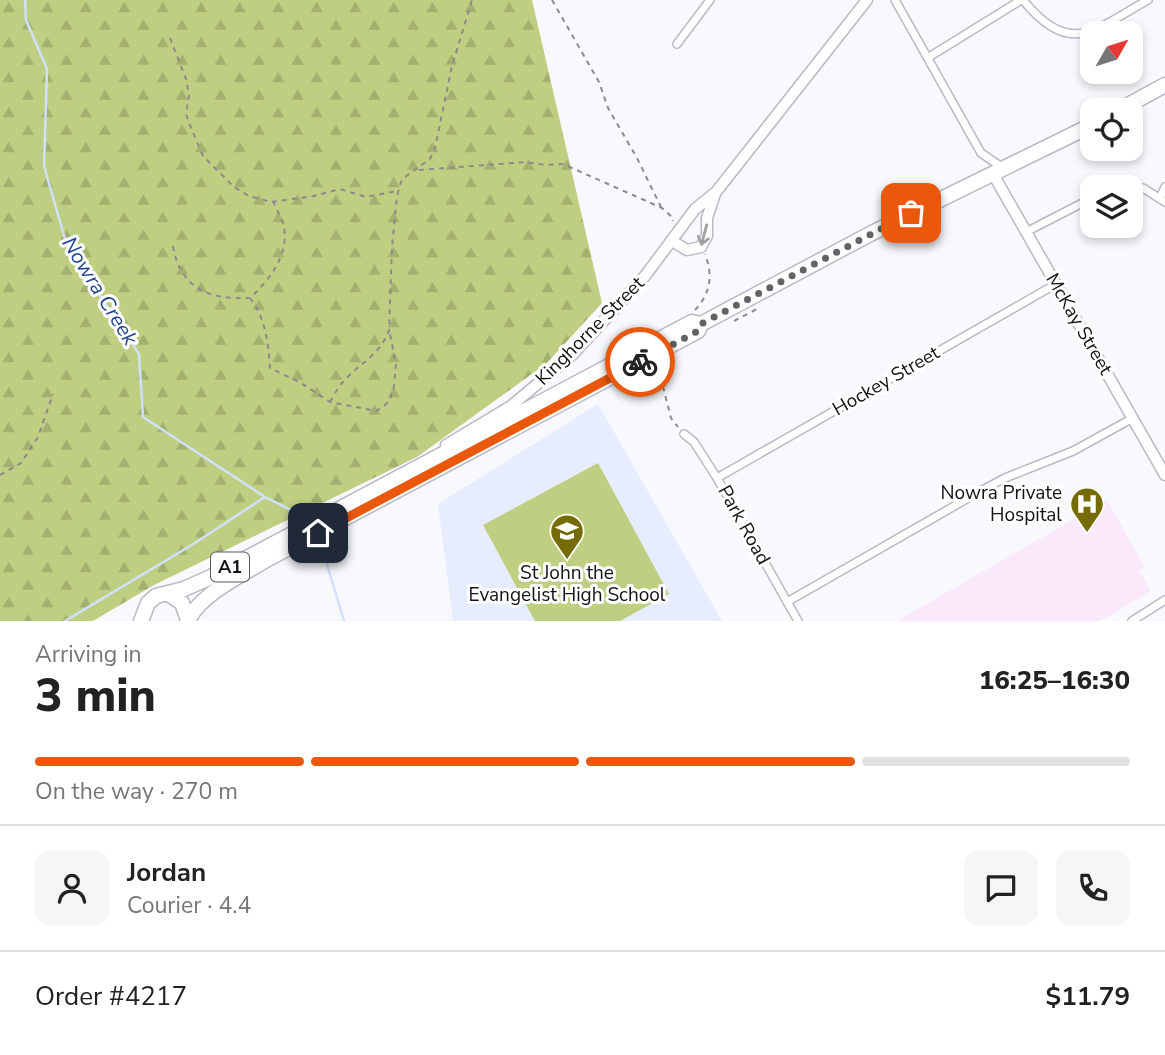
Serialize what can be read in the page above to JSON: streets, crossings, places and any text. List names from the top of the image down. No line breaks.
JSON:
{"streets":{"highway":["A1"],"main road":["McKay Street","Kinghorne Street"],"street":["Hockey Street","Park Road"]},"crossings":[["McKay Street","Hockey Street"],["McKay Street","A1"],["Kinghorne Street","A1"],["Hockey Street","Park Road"]],"water":["Nowra Creek"],"places":{"hospital":["Nowra Private Hospital"],"school or university":["St John the Evangelist High School"]},"north":"top right","page":{"heading":["3 min","Arriving in","16:25–16:30"],"panel":["Jordan","Courier · 4.4","Order #4217","$11.79"],"bar":"On the way · 270 m"}}
